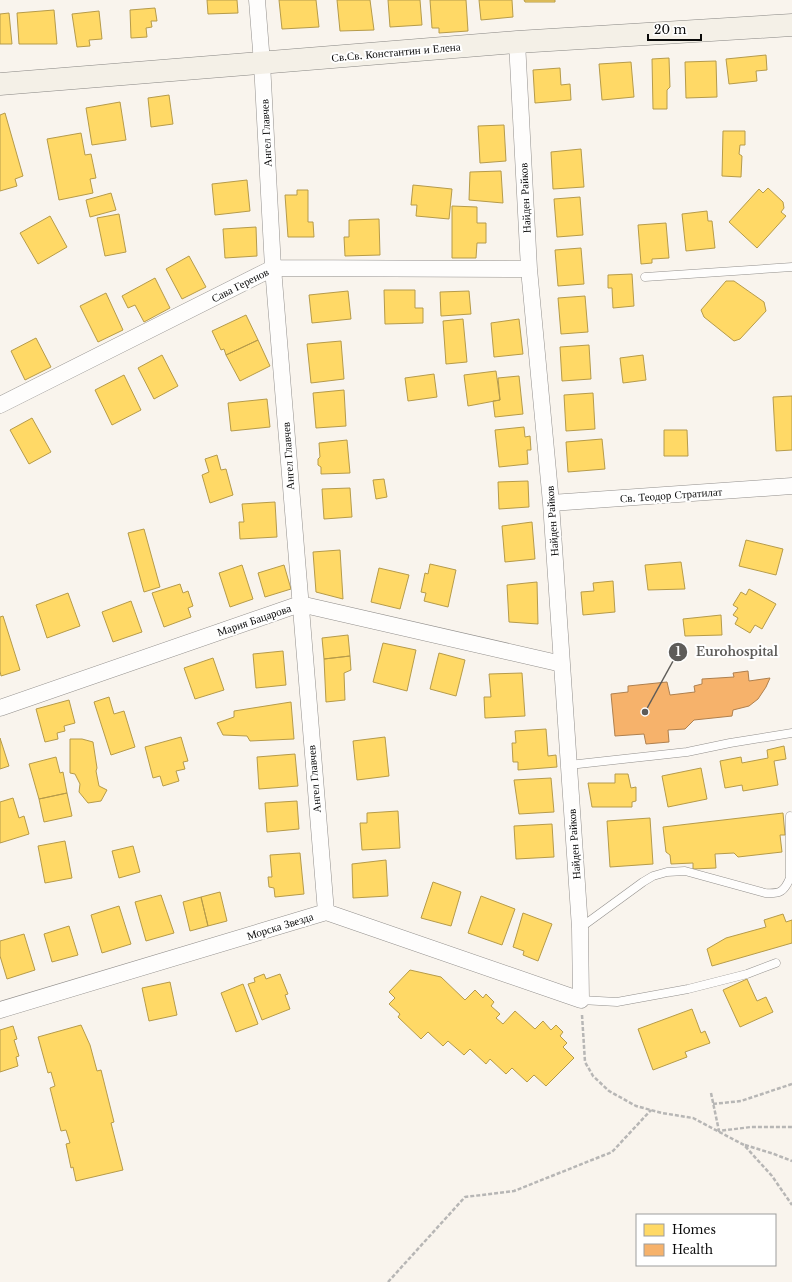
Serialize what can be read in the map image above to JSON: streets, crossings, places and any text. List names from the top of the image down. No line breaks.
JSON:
{"streets":{"street":["Св.Св. Константин и Елена","Ангел Главчев","Найден Райков","Сава Геренов","Св. Теодор Стратилат","Мария Бацарова","Морска Звезда"]},"crossings":[["Св.Св. Константин и Елена","Ангел Главчев"],["Св.Св. Константин и Елена","Найден Райков"],["Ангел Главчев","Сава Геренов"],["Ангел Главчев","Мария Бацарова"],["Ангел Главчев","Морска Звезда"],["Найден Райков","Сава Геренов"],["Найден Райков","Св. Теодор Стратилат"],["Найден Райков","Мария Бацарова"],["Найден Райков","Морска Звезда"]],"places":["Eurohospital"],"legend":["Homes","Health"],"scale_bar":"20 m"}
